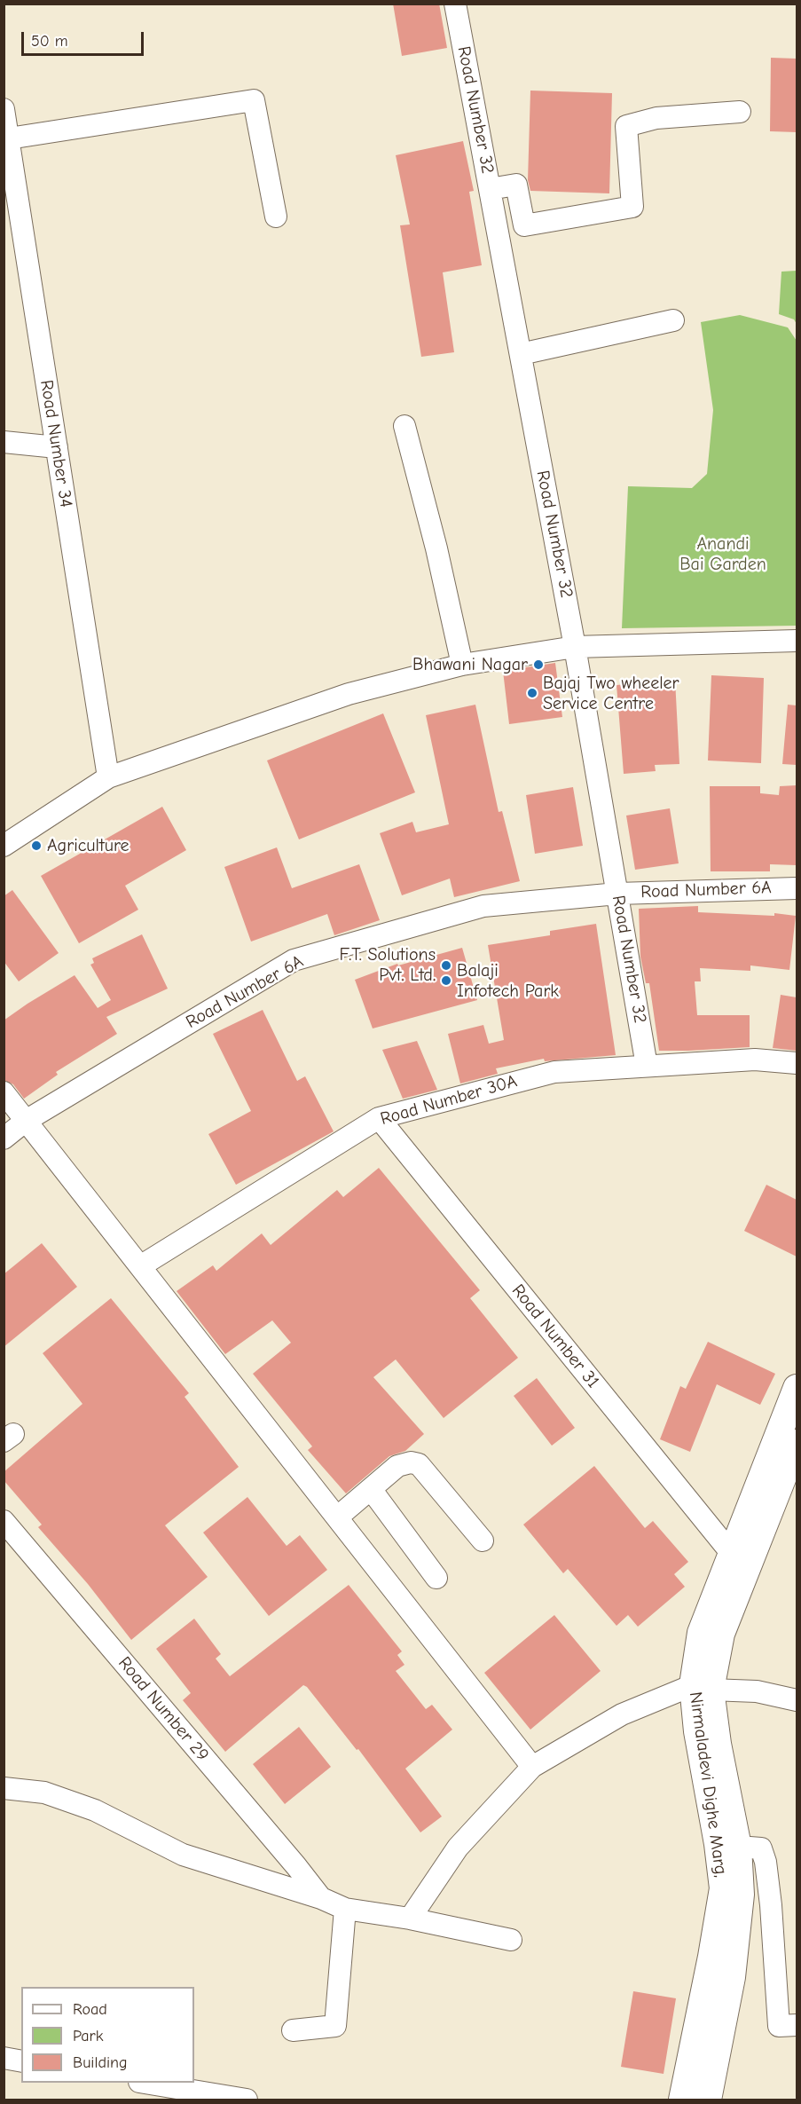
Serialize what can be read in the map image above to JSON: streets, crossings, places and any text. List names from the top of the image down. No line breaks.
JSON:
{"streets":{"main road":["Nirmaladevi Dighe Marg,"],"street":["Road Number 32","Road Number 34","Road Number 6A","Road Number 30A","Road Number 31","Road Number 29"]},"crossings":[["Road Number 32","Road Number 6A"],["Road Number 32","Road Number 30A"],["Road Number 30A","Road Number 31"],["Road Number 31","Nirmaladevi Dighe Marg,"]],"parks":["Anandi Bai Garden"],"places":["Bhawani Nagar","Bajaj Two wheeler Service Centre","Agriculture","F.T. Solutions Pvt. Ltd.","Balaji Infotech Park"],"legend":["Road","Park","Building"],"scale_bar":"50 m"}
